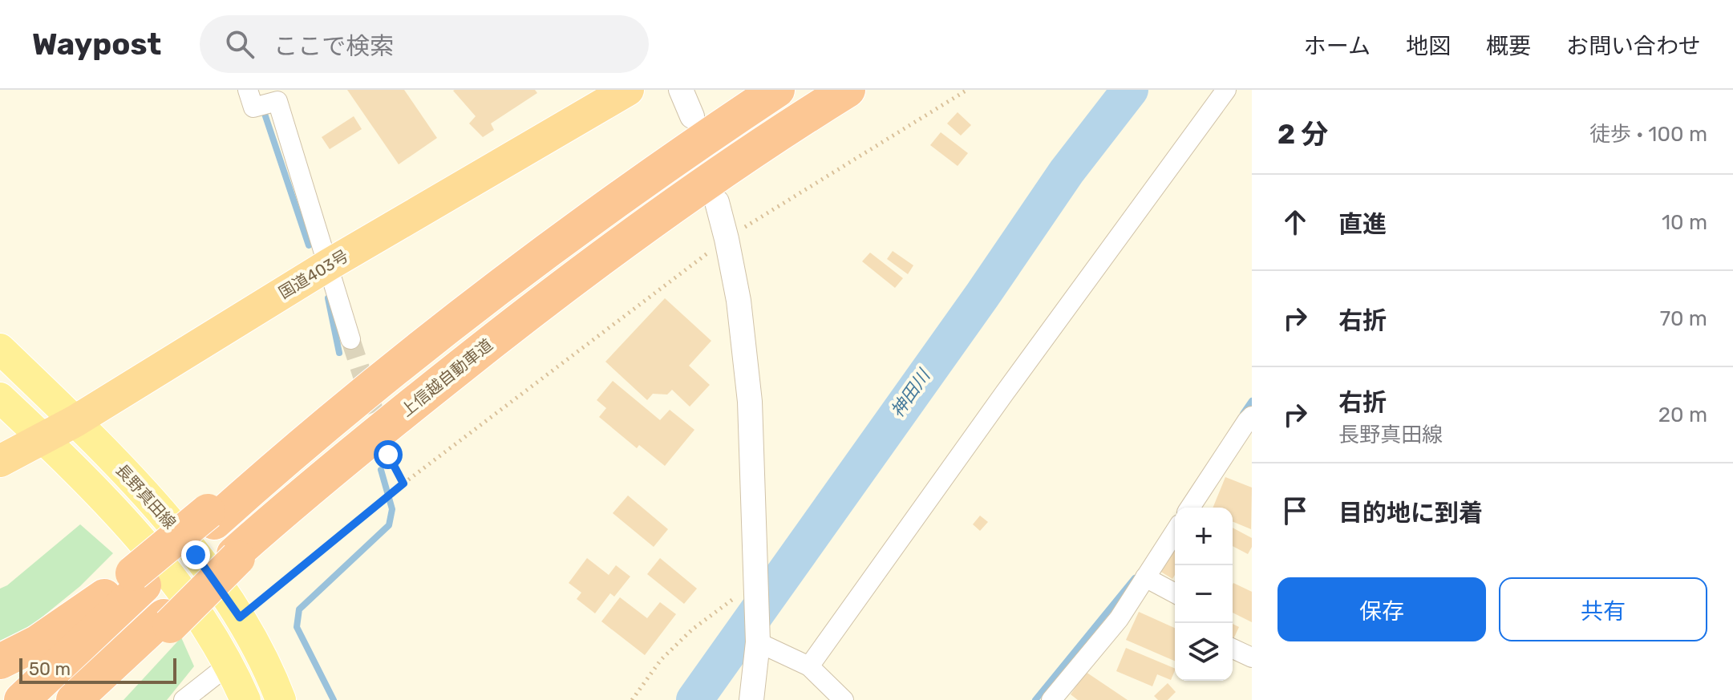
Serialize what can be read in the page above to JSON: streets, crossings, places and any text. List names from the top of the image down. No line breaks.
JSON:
{"streets":{"highway":["国道403号","上信越自動車道"],"main road":["長野真田線"]},"crossings":[["国道403号","長野真田線"]],"water":["神田川"],"scale_bar":"50 m","page":{"header":"Waypost","search":"ここで検索","nav":["ホーム","地図","概要","お問い合わせ"],"heading":["2 分","徒歩 · 100 m"],"list":[["直進","10 m"],["右折","70 m"],["右折","長野真田線","20 m"],"目的地に到着"],"map_buttons":["+","−"],"buttons":["保存","共有"],"scale":"50 m"}}
